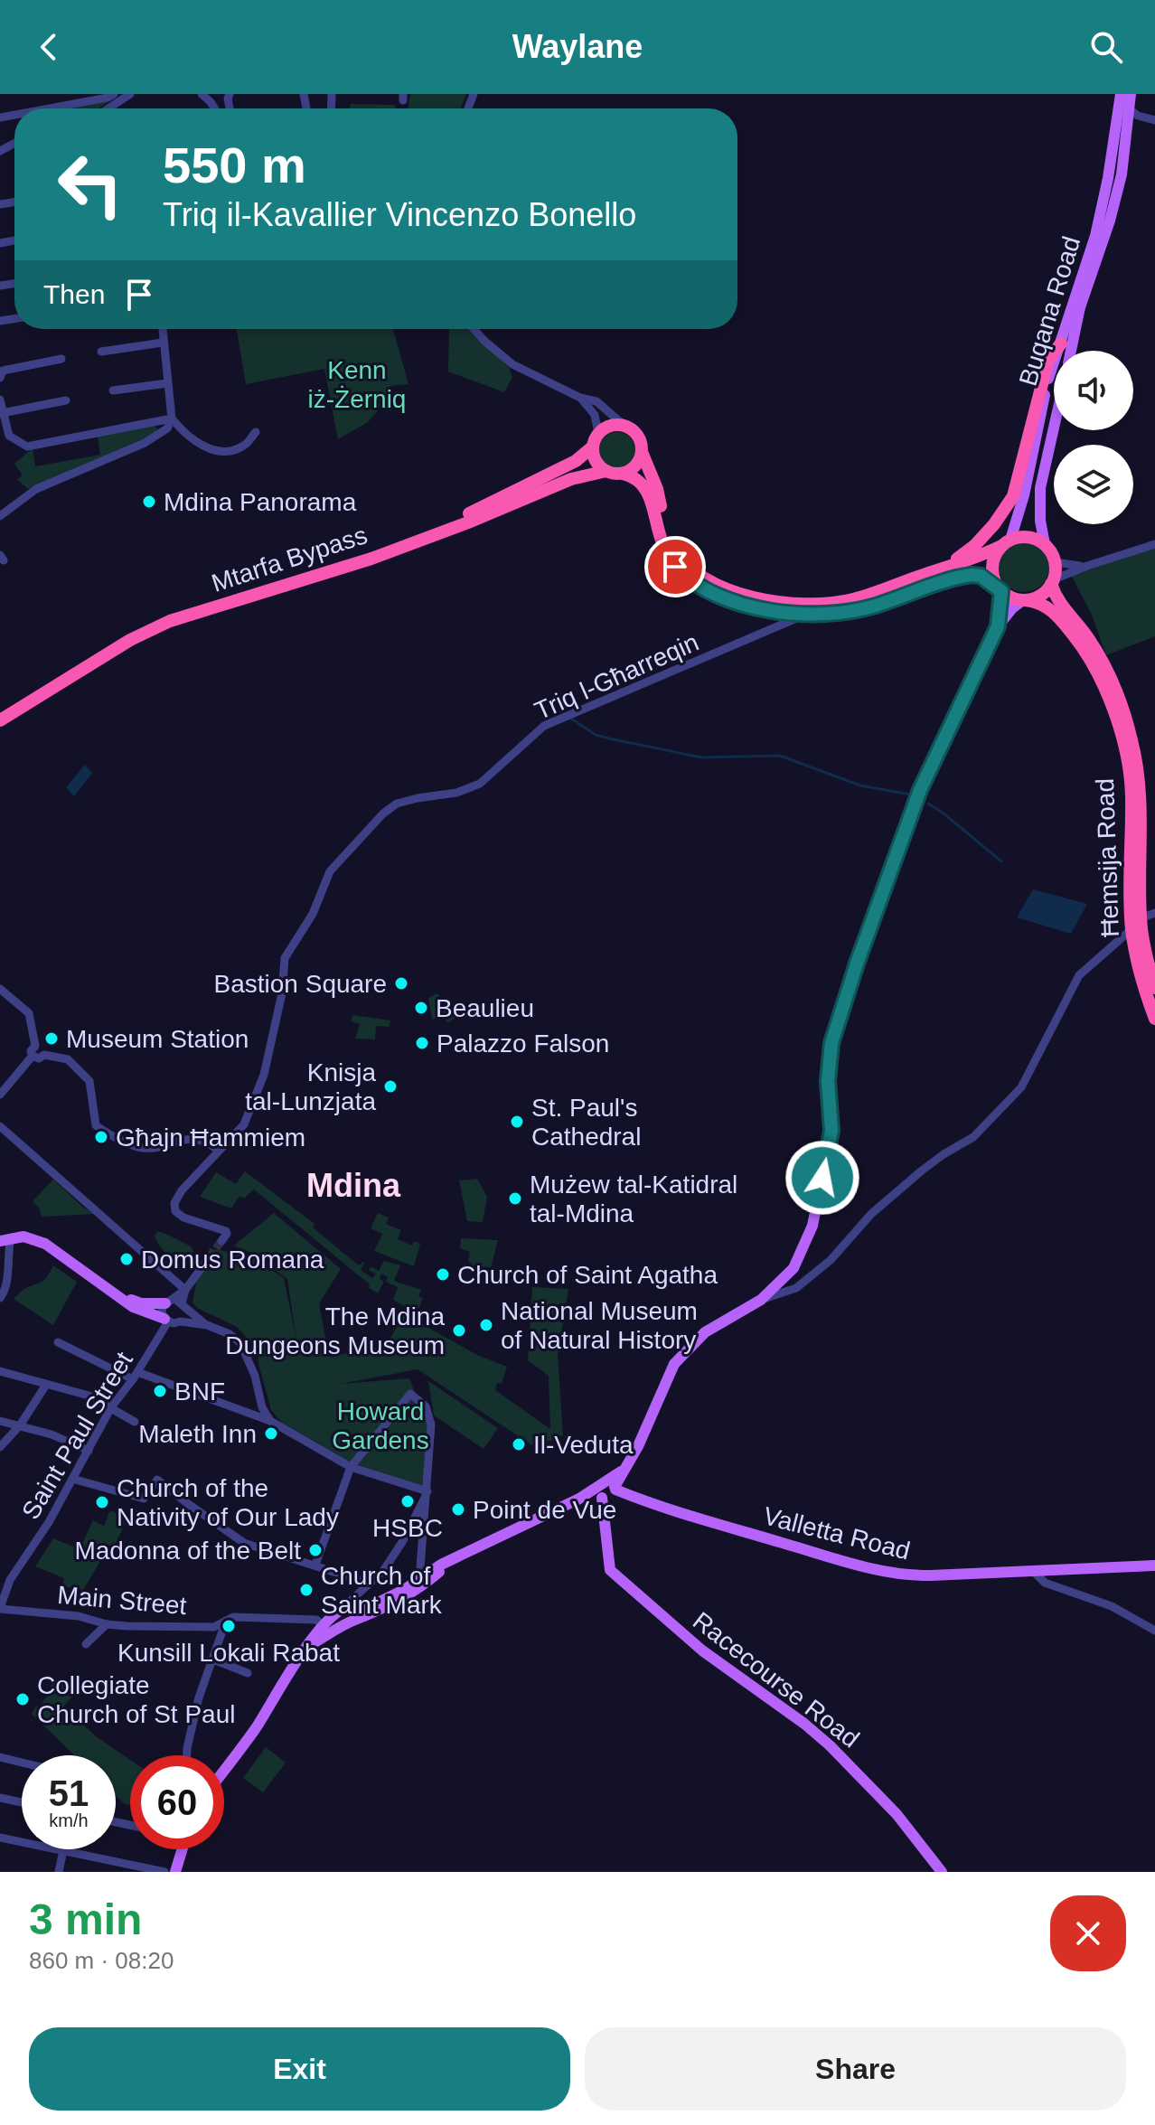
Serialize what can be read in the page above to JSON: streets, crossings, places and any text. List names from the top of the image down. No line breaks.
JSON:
{"streets":{"highway":["Mtarfa Bypass","Ħemsija Road"],"main road":["Buqana Road","Valletta Road","Racecourse Road"],"street":["Triq l-Għarreqin","Saint Paul Street","Main Street"]},"crossings":[["Buqana Road","Ħemsija Road"],["Saint Paul Street","Main Street"],["Valletta Road","Racecourse Road"]],"districts":["Mdina"],"parks":["Kenn iż-Żerniq","Howard Gardens"],"places":["Mdina Panorama","Bastion Square","Beaulieu","Museum Station","Palazzo Falson","Knisja tal-Lunzjata","St. Paul's Cathedral","Għajn Ħammiem","Mużew tal-Katidral tal-Mdina","Domus Romana","Church of Saint Agatha","National Museum of Natural History","The Mdina Dungeons Museum","BNF","Maleth Inn","Il-Veduta","HSBC","Church of the Nativity of Our Lady","Point de Vue","Madonna of the Belt","Church of Saint Mark","Kunsill Lokali Rabat","Collegiate Church of St Paul"],"page":{"header":"Waylane","turn":["550 m","Triq il-Kavallier Vincenzo Bonello"],"then":"Then","speed":"51 km/h","limit":"60","heading":["3 min","860 m · 08:20"],"buttons":["Exit","Share"]}}
